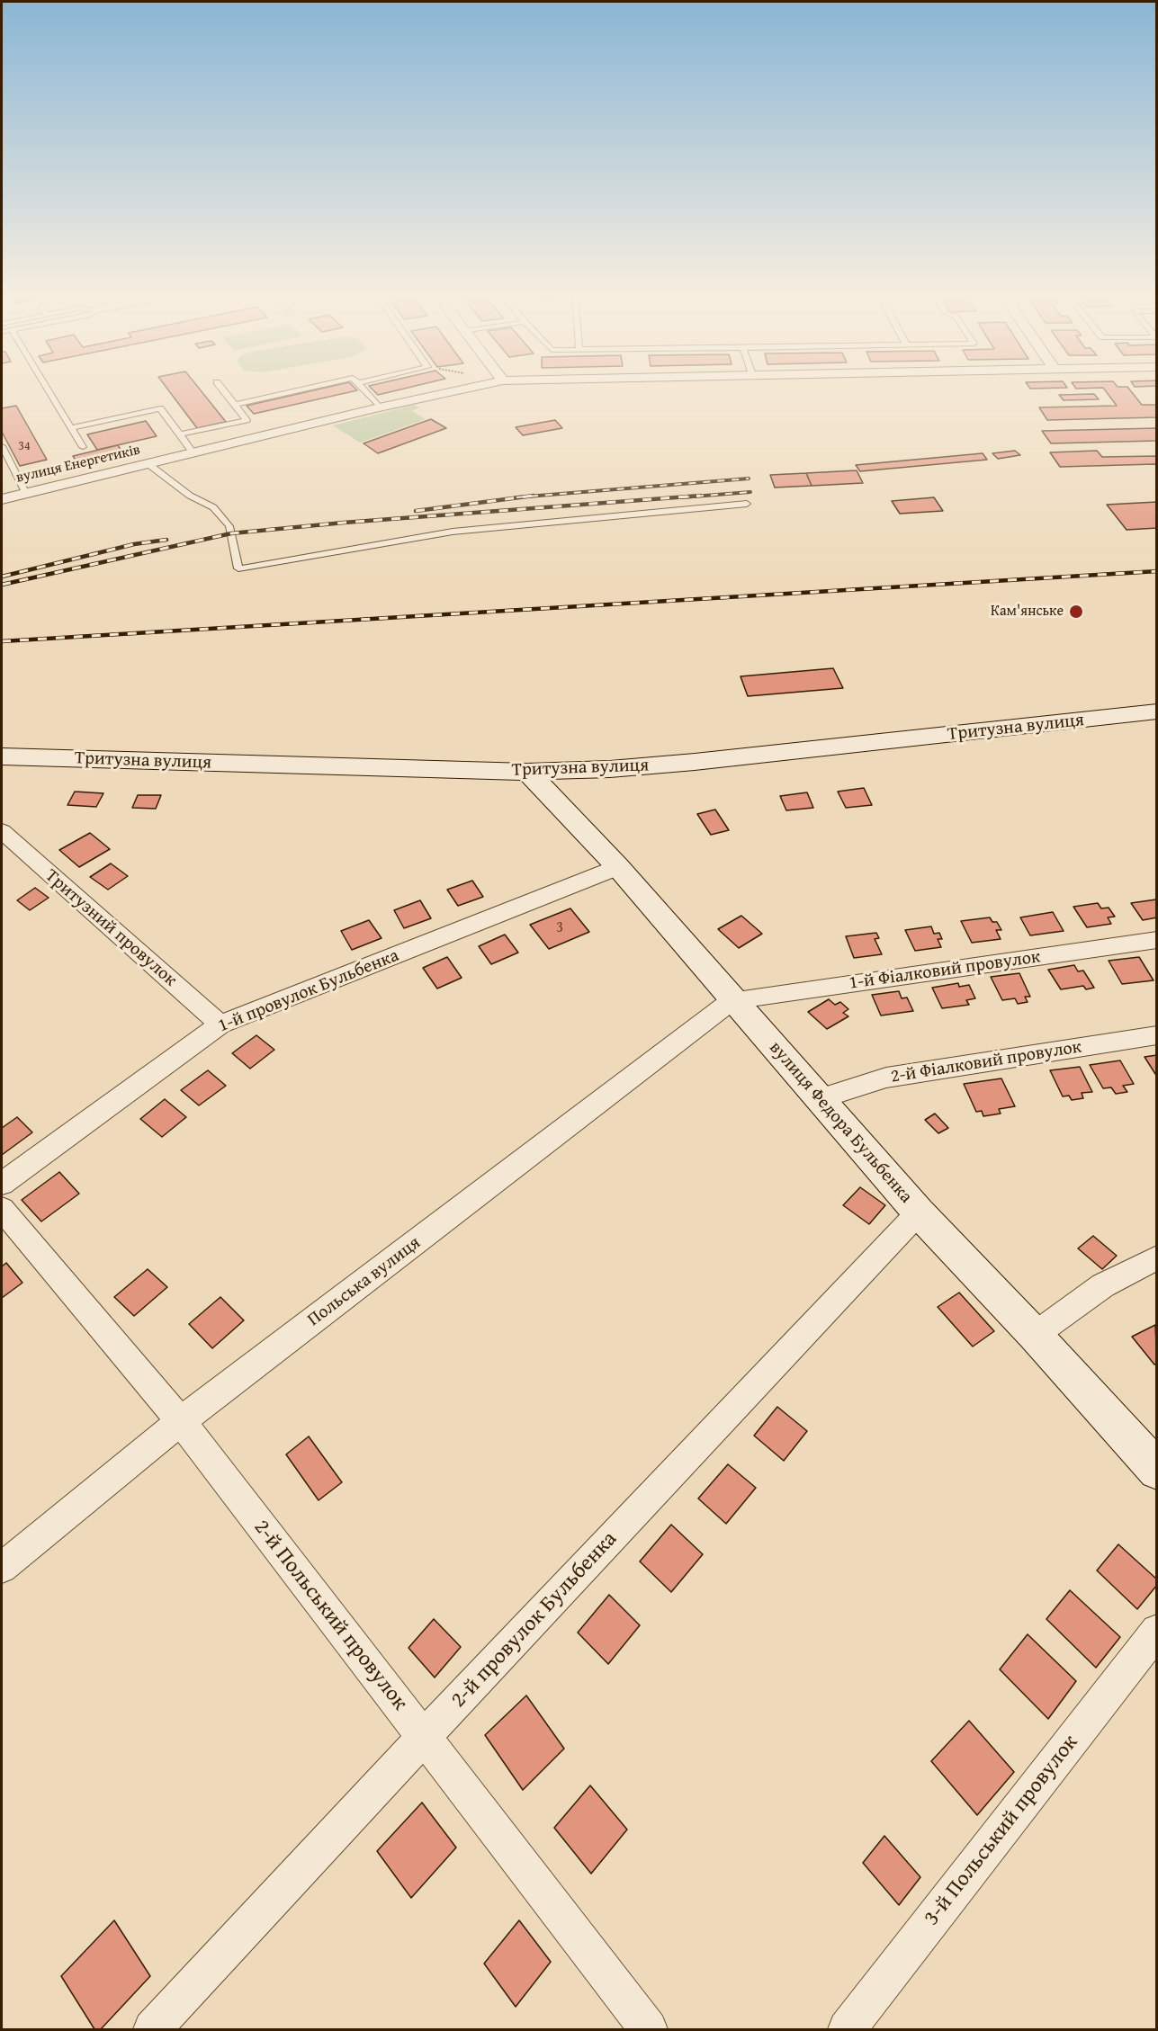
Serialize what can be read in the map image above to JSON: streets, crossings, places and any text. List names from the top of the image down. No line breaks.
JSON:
{"streets":{"street":["вулиця Енергетиків","Тритузна вулиця","Тритузний провулок","1-й Фіалковий провулок","1-й провулок Бульбенка","2-й Фіалковий провулок","вулиця Федора Бульбенка","Польська вулиця","2-й Польський провулок","2-й провулок Бульбенка","3-й Польський провулок"]},"crossings":[["Тритузна вулиця","вулиця Федора Бульбенка"],["Тритузний провулок","1-й провулок Бульбенка"],["1-й Фіалковий провулок","вулиця Федора Бульбенка"],["1-й Фіалковий провулок","Польська вулиця"],["1-й провулок Бульбенка","вулиця Федора Бульбенка"],["2-й Фіалковий провулок","вулиця Федора Бульбенка"],["вулиця Федора Бульбенка","Польська вулиця"],["вулиця Федора Бульбенка","2-й провулок Бульбенка"],["Польська вулиця","2-й Польський провулок"],["2-й Польський провулок","2-й провулок Бульбенка"]],"places":["Кам'янське"],"house_numbers":["34","3"]}
